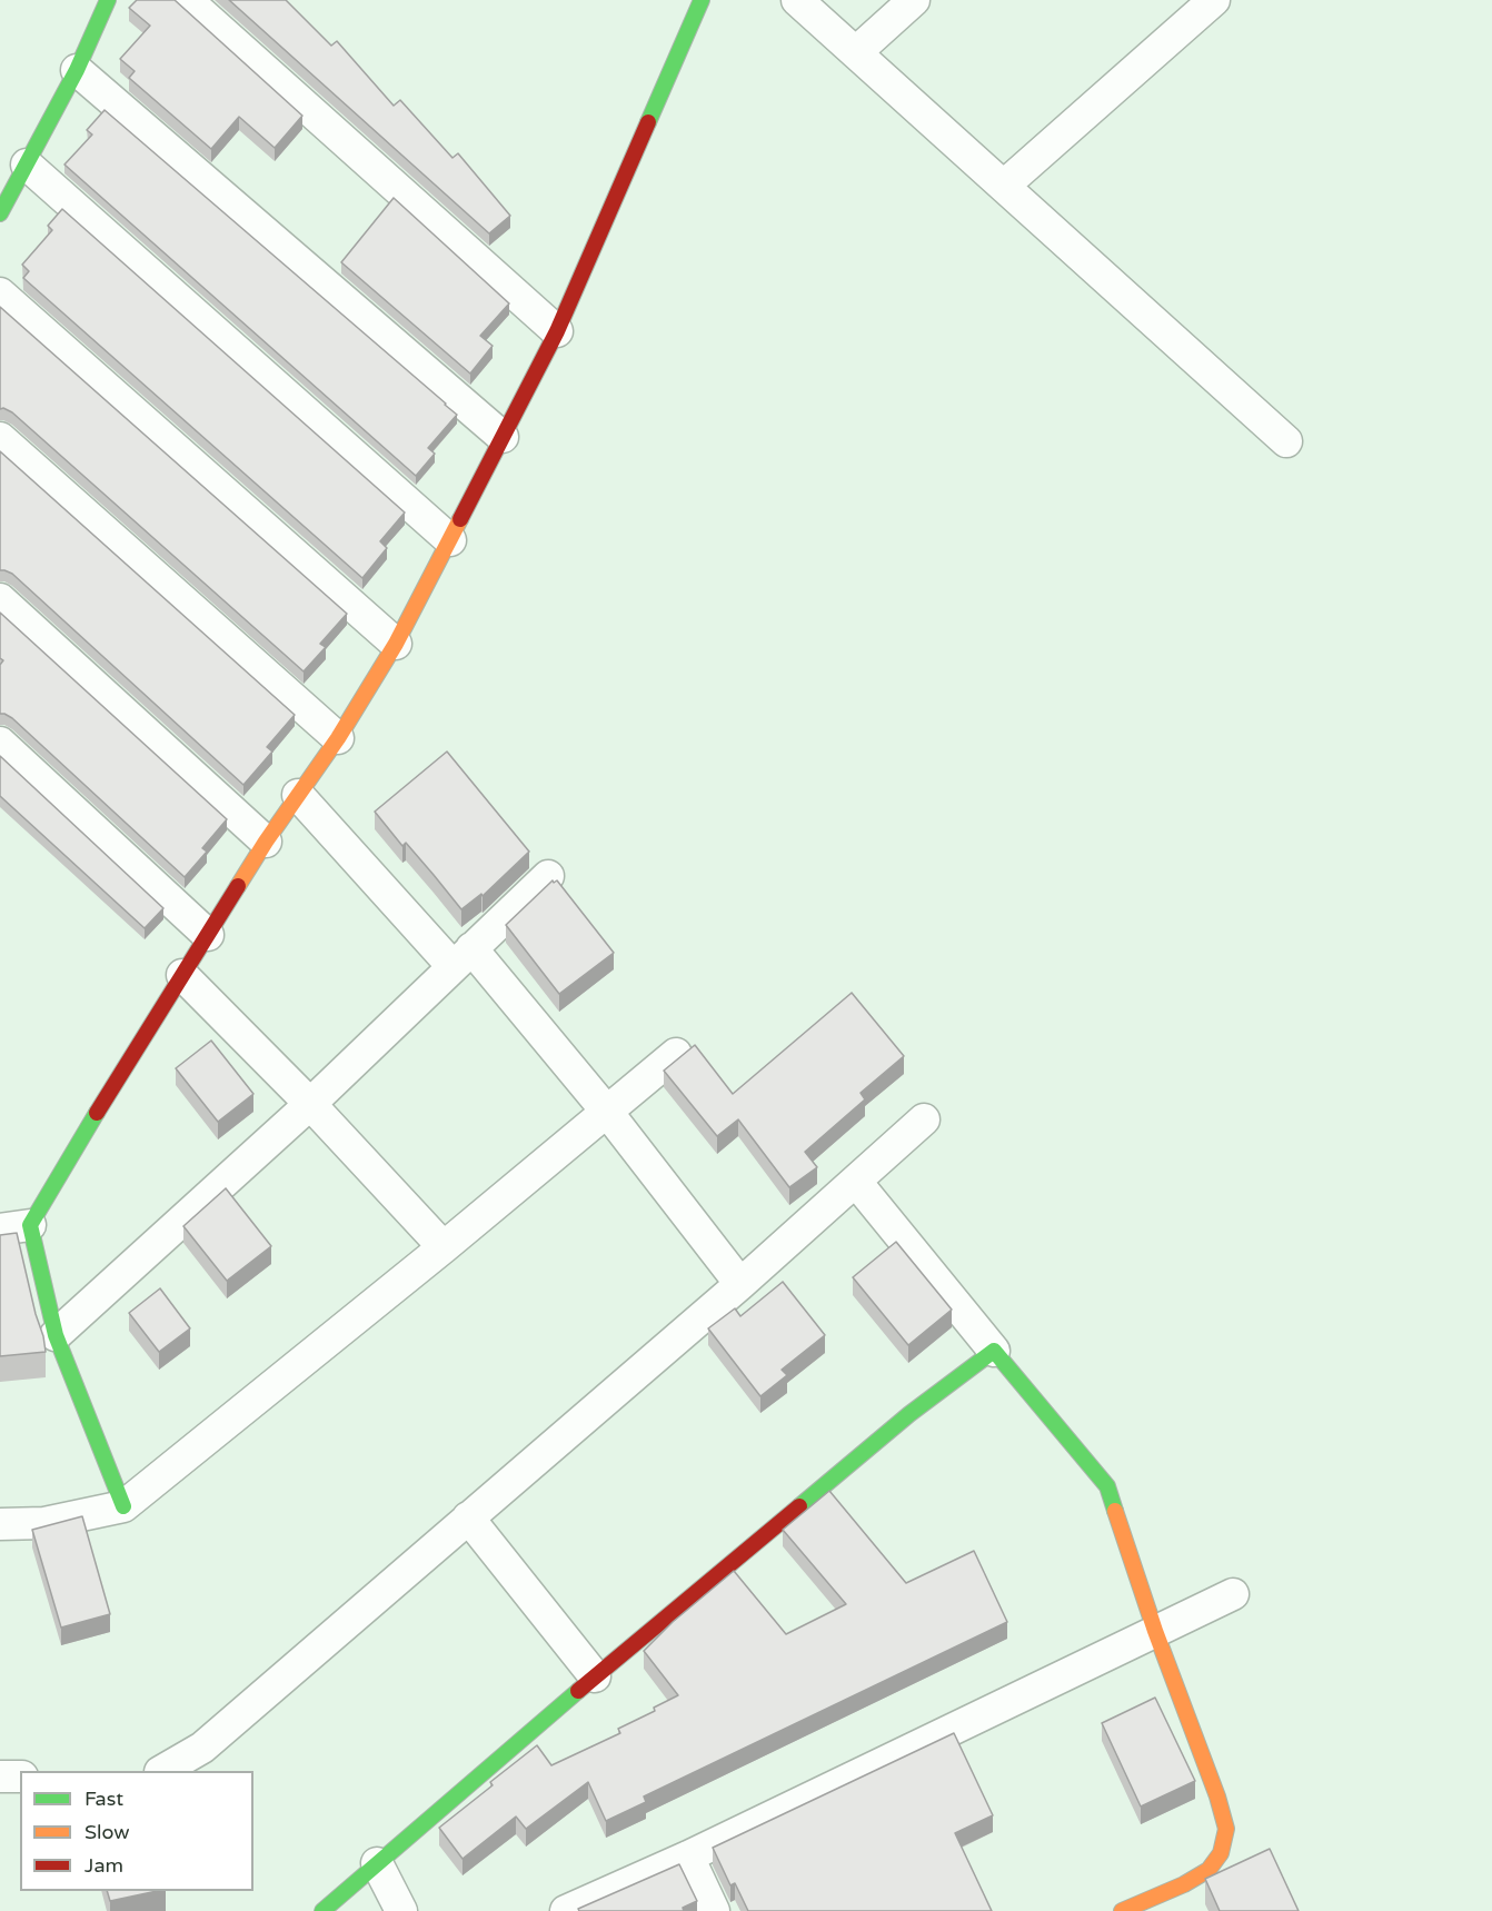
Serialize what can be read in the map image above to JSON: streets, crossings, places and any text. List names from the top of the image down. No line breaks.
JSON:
{"legend":["Fast","Slow","Jam"]}
